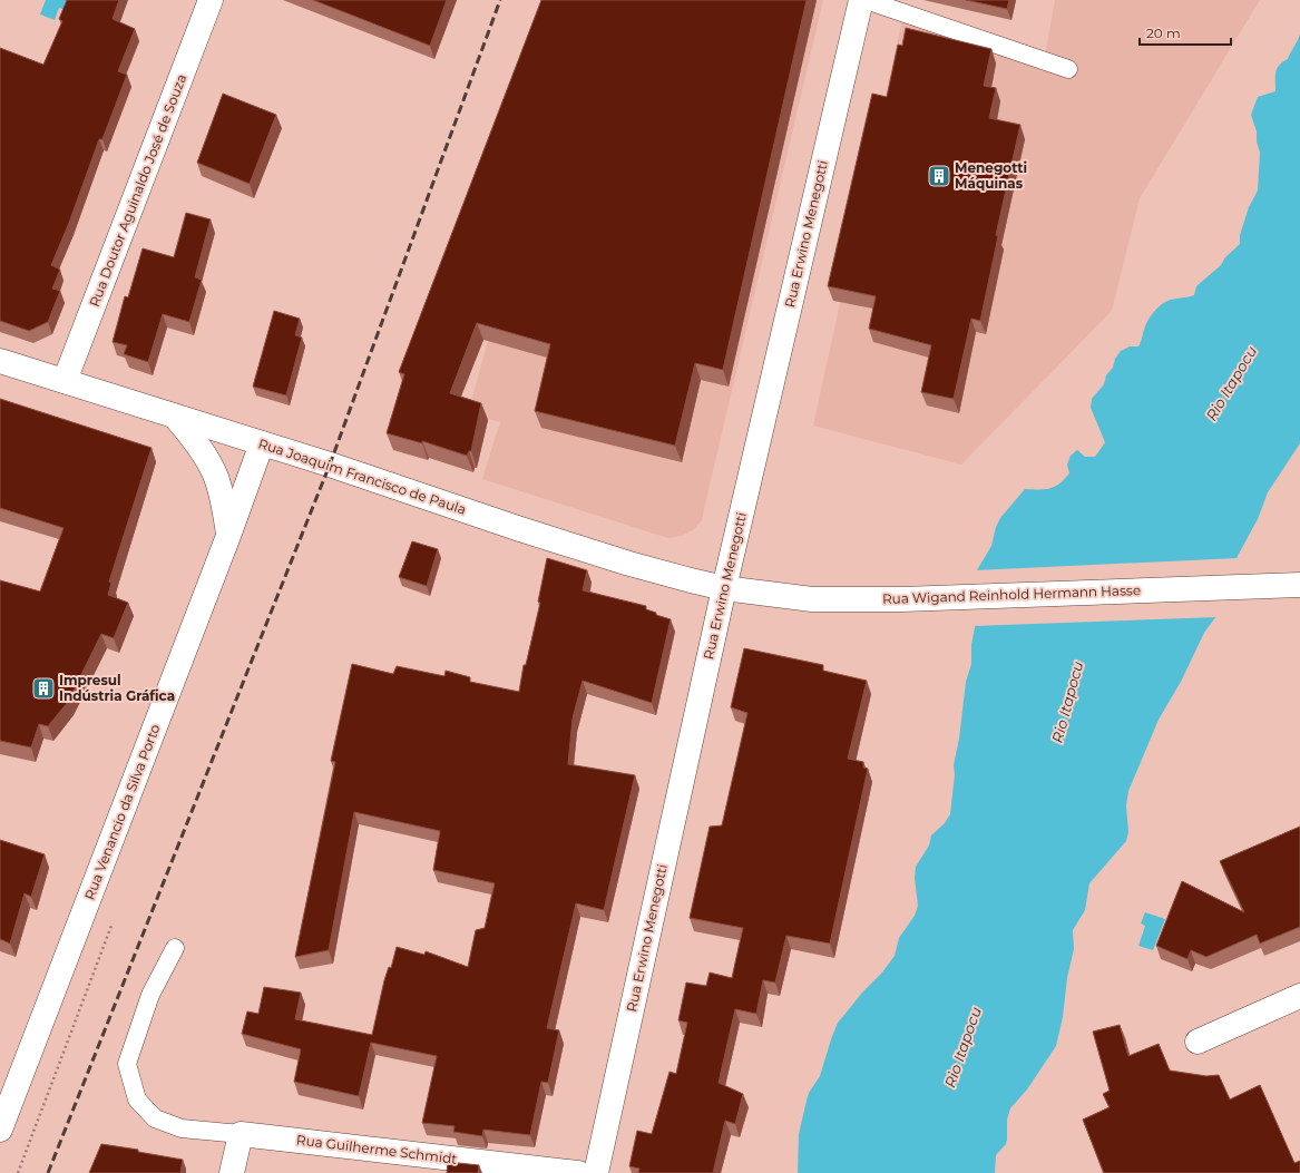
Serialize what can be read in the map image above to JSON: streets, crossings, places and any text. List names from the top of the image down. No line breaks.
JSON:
{"streets":{"street":["Rua Doutor Aguinaldo José de Souza","Rua Erwino Menegotti","Rua Joaquim Francisco de Paula","Rua Wigand Reinhold Hermann Hasse","Rua Venancio da Silva Porto","Rua Guilherme Schmidt"]},"crossings":[["Rua Doutor Aguinaldo José de Souza","Rua Joaquim Francisco de Paula"],["Rua Erwino Menegotti","Rua Joaquim Francisco de Paula"],["Rua Erwino Menegotti","Rua Wigand Reinhold Hermann Hasse"],["Rua Joaquim Francisco de Paula","Rua Wigand Reinhold Hermann Hasse"],["Rua Joaquim Francisco de Paula","Rua Venancio da Silva Porto"]],"water":["Rio Itapocu"],"places":{"building":["Menegotti Máquinas","Impresul Indústria Gráfica"]},"scale_bar":"20 m"}
